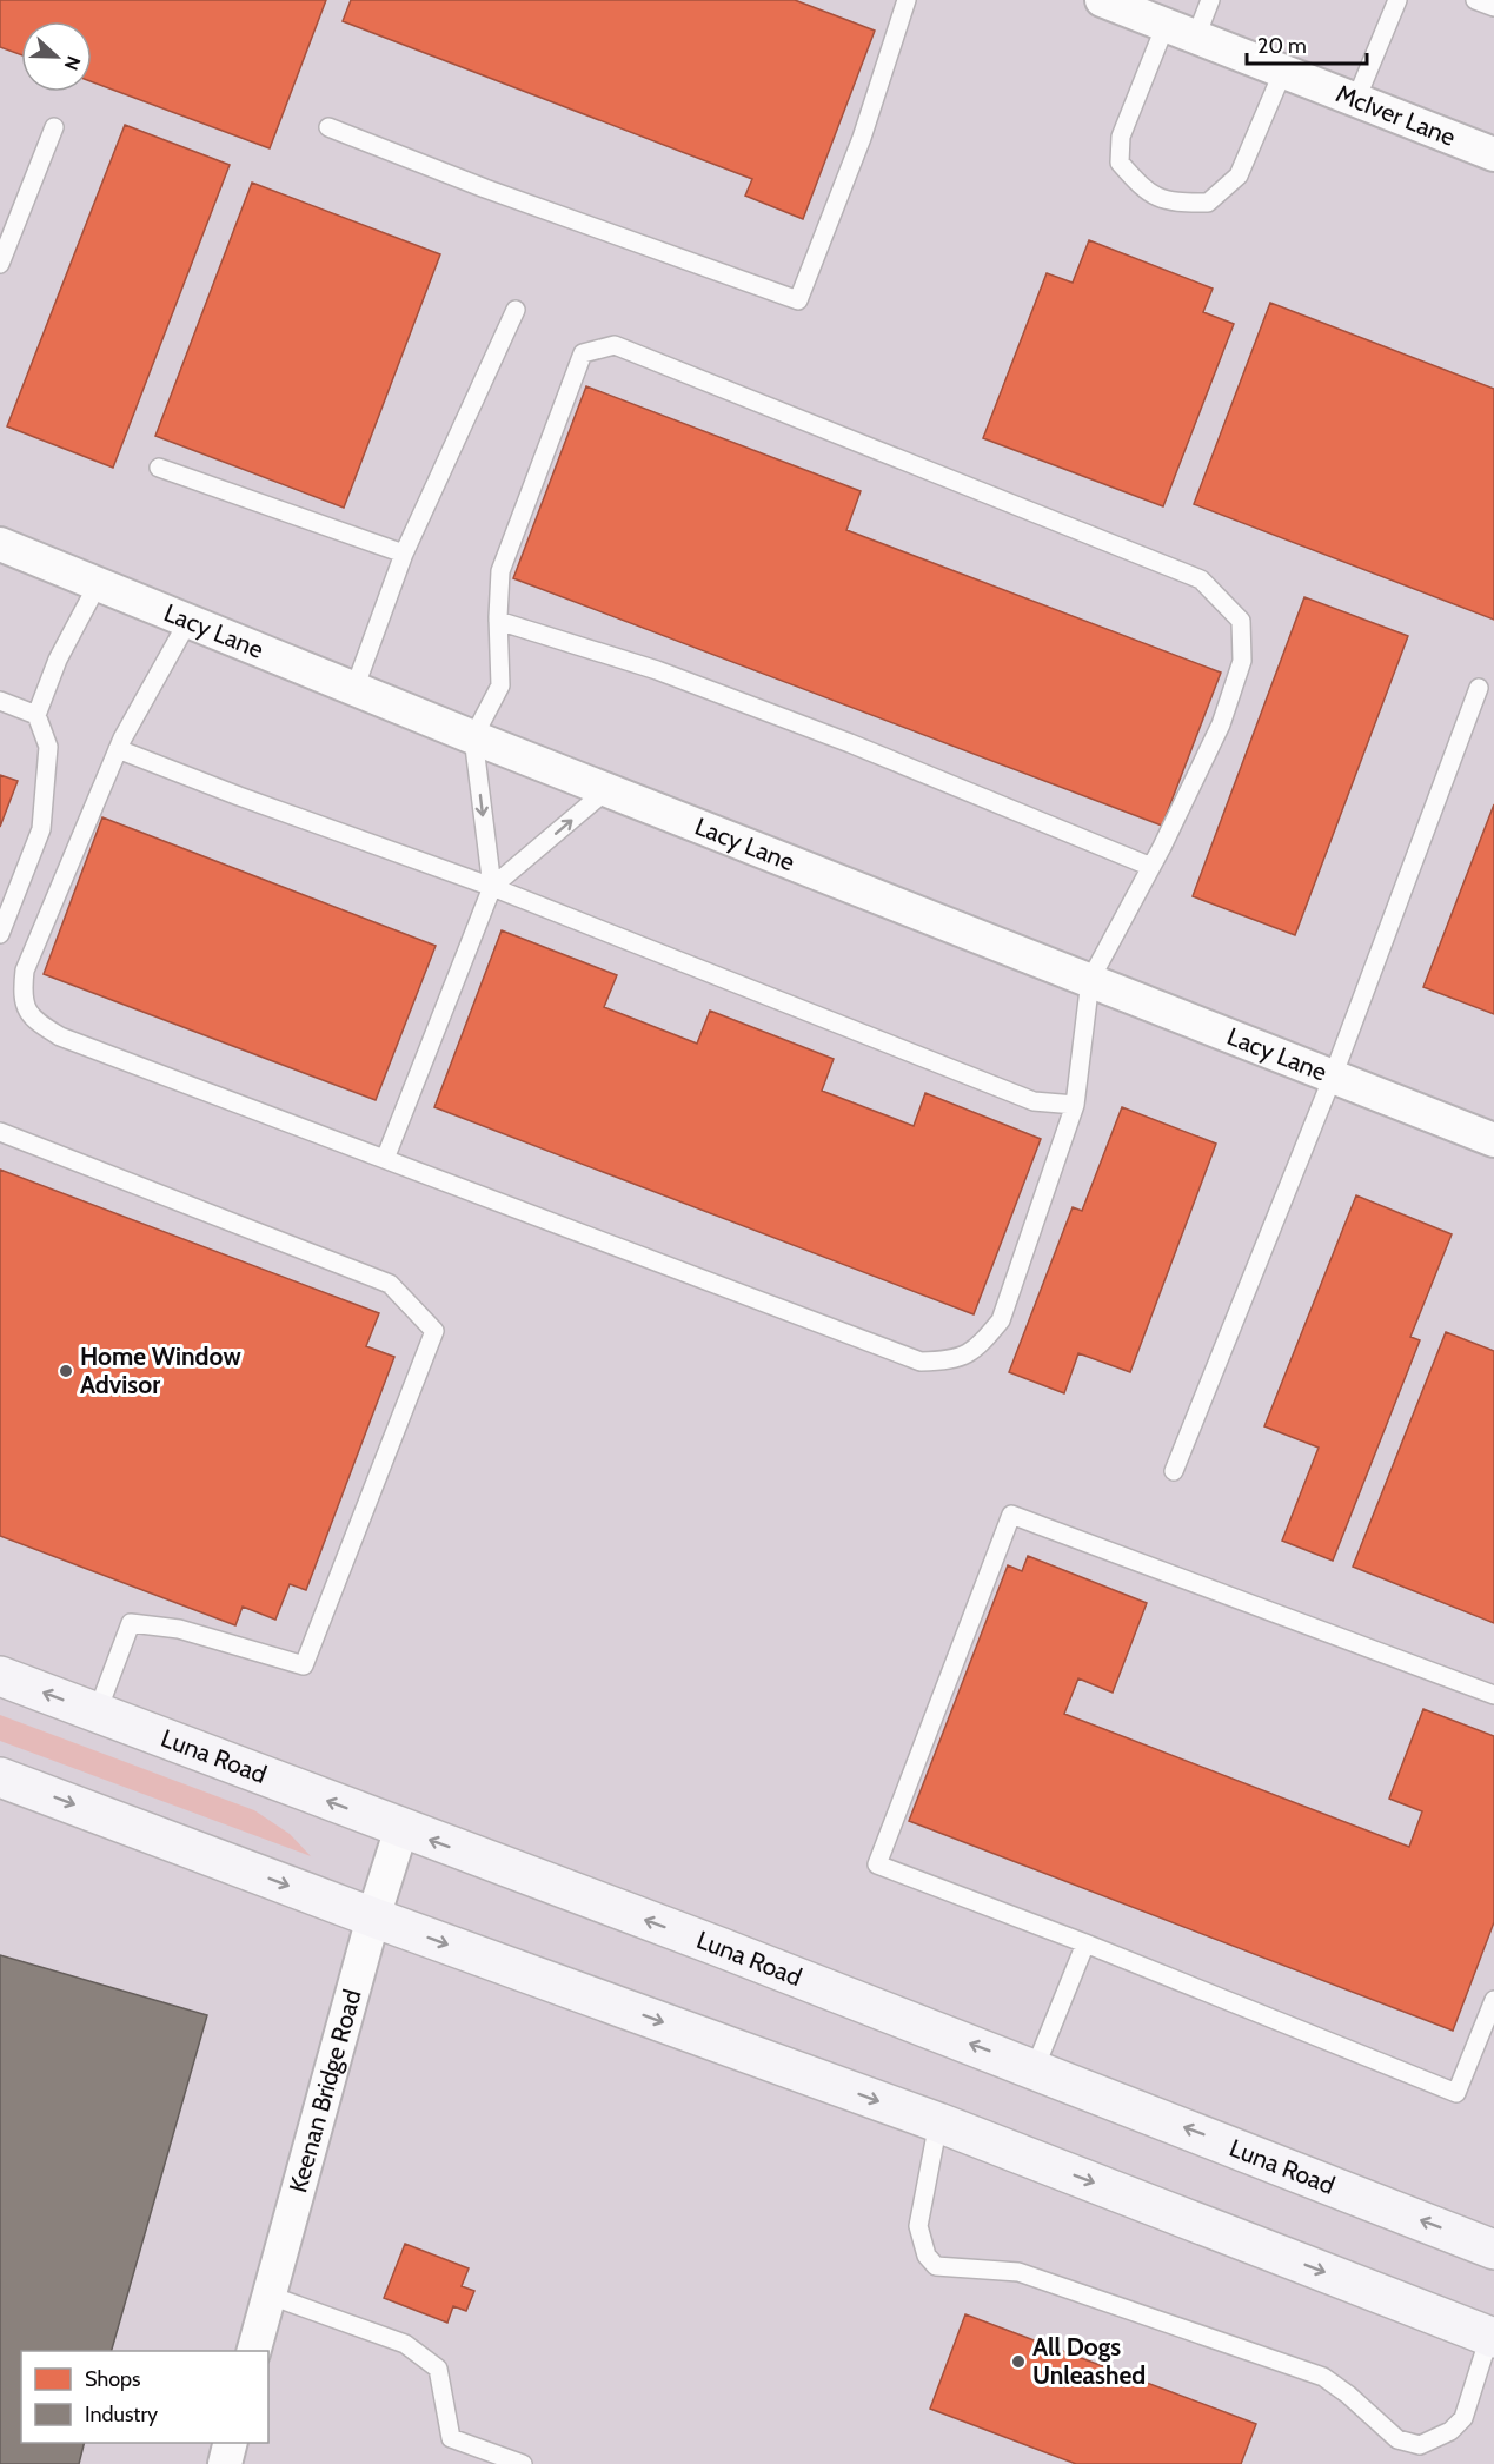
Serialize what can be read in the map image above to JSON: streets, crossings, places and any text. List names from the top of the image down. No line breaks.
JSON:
{"streets":{"main road":["Luna Road"],"street":["McIver Lane","Lacy Lane","Keenan Bridge Road"]},"crossings":[["Luna Road","Keenan Bridge Road"]],"places":["Home Window Advisor","All Dogs Unleashed"],"legend":["Shops","Industry"],"scale_bar":"20 m","north":"right"}
